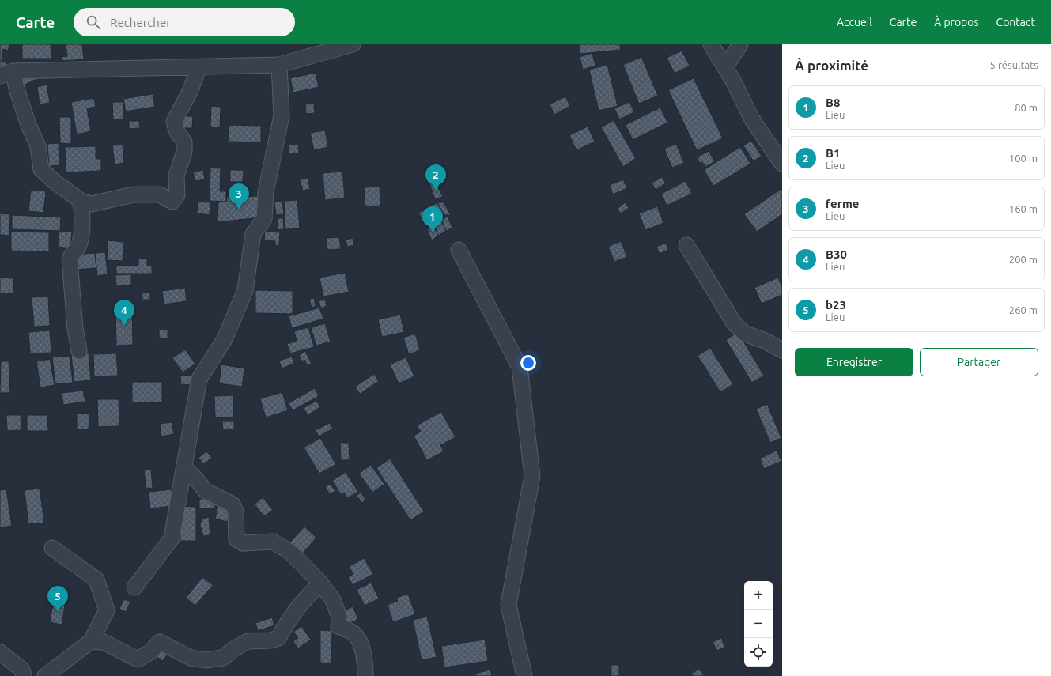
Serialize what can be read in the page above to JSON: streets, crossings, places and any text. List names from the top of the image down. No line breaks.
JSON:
{"page":{"header":"Carte","search":"Rechercher","nav":["Accueil","Carte","À propos","Contact"],"heading":["À proximité","5 résultats"],"list":[{"mark":"1","name":"B8","note":"Lieu","value":"80 m"},{"mark":"2","name":"B1","note":"Lieu","value":"100 m"},{"mark":"3","name":"ferme","note":"Lieu","value":"160 m"},{"mark":"4","name":"B30","note":"Lieu","value":"200 m"},{"mark":"5","name":"b23","note":"Lieu","value":"260 m"}],"pins":["2","3","1","4","5"],"buttons":["Enregistrer","Partager"],"map_buttons":["+","−"]}}
